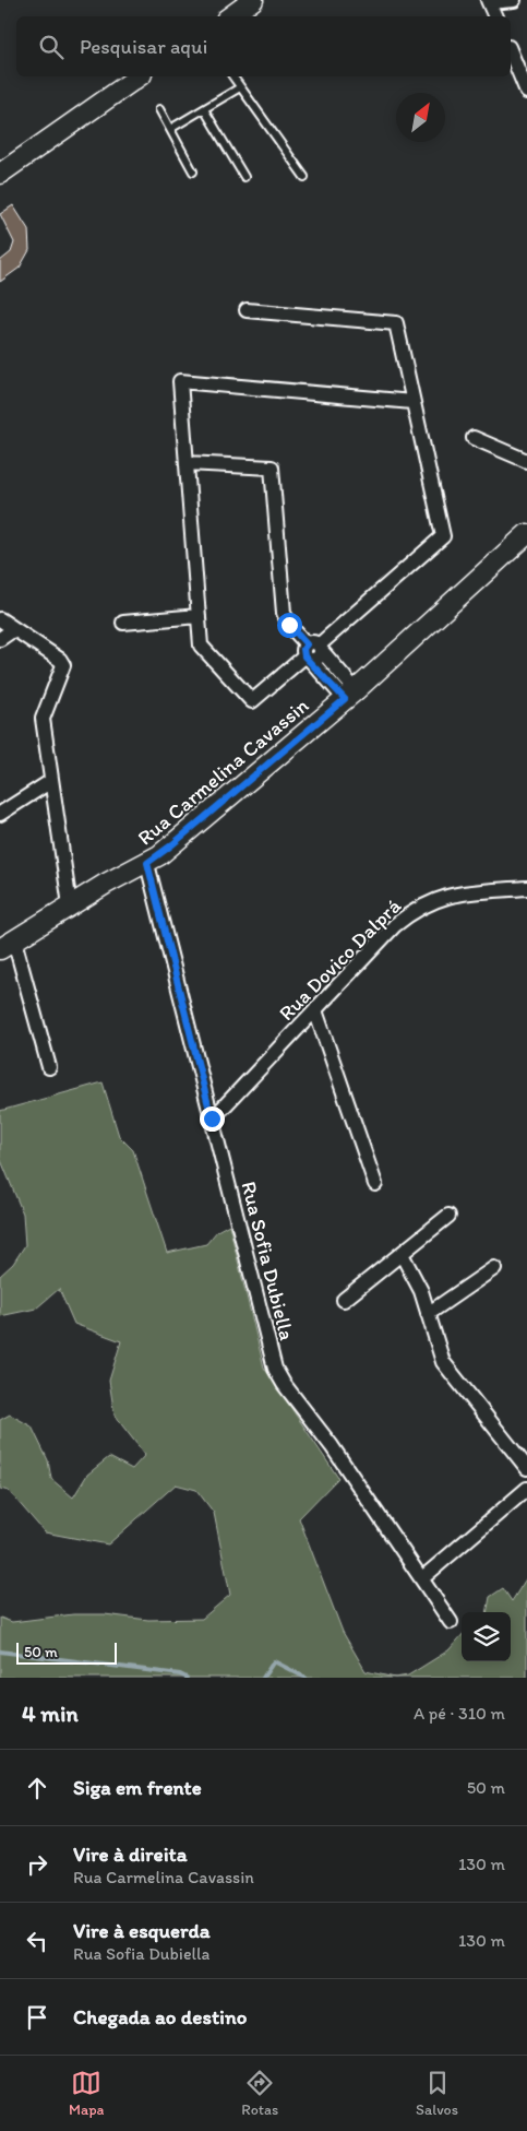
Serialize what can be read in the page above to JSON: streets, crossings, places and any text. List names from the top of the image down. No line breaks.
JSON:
{"streets":{"main road":["Rua Carmelina Cavassin"],"street":["Rua Dovico Dalprá","Rua Sofia Dubiella"]},"crossings":[["Rua Carmelina Cavassin","Rua Sofia Dubiella"],["Rua Dovico Dalprá","Rua Sofia Dubiella"]],"scale_bar":"50 m","north":"top right","page":{"search":"Pesquisar aqui","scale":"50 m","heading":["4 min","A pé · 310 m"],"list":[["Siga em frente","50 m"],["Vire à direita","Rua Carmelina Cavassin","130 m"],["Vire à esquerda","Rua Sofia Dubiella","130 m"],"Chegada ao destino"],"nav":["Mapa","Rotas","Salvos"]}}
